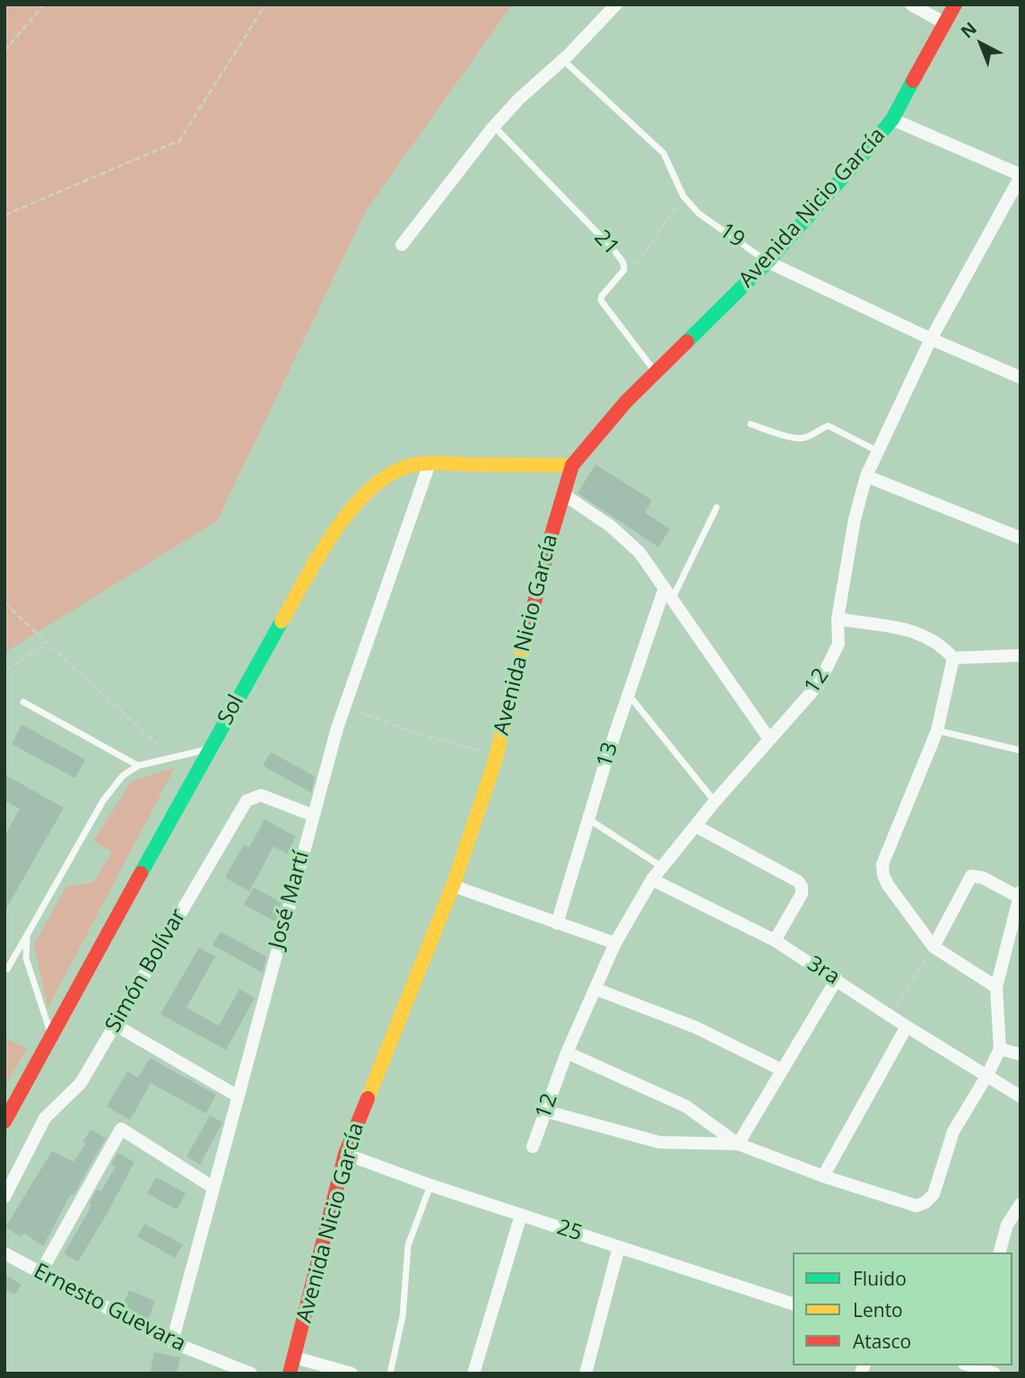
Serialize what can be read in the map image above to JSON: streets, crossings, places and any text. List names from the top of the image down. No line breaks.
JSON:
{"streets":{"street":["Avenida Nicio García","19","12","Sol","13","José Martí","Simón Bolívar","3ra","25","Ernesto Guevara"],"lane":["21"]},"crossings":[["Avenida Nicio García","19"],["Avenida Nicio García","21"],["Avenida Nicio García","Sol"],["Avenida Nicio García","25"],["19","12"],["12","3ra"],["Sol","José Martí"],["José Martí","Simón Bolívar"],["José Martí","Ernesto Guevara"]],"legend":["Fluido","Lento","Atasco"],"north":"top left"}
